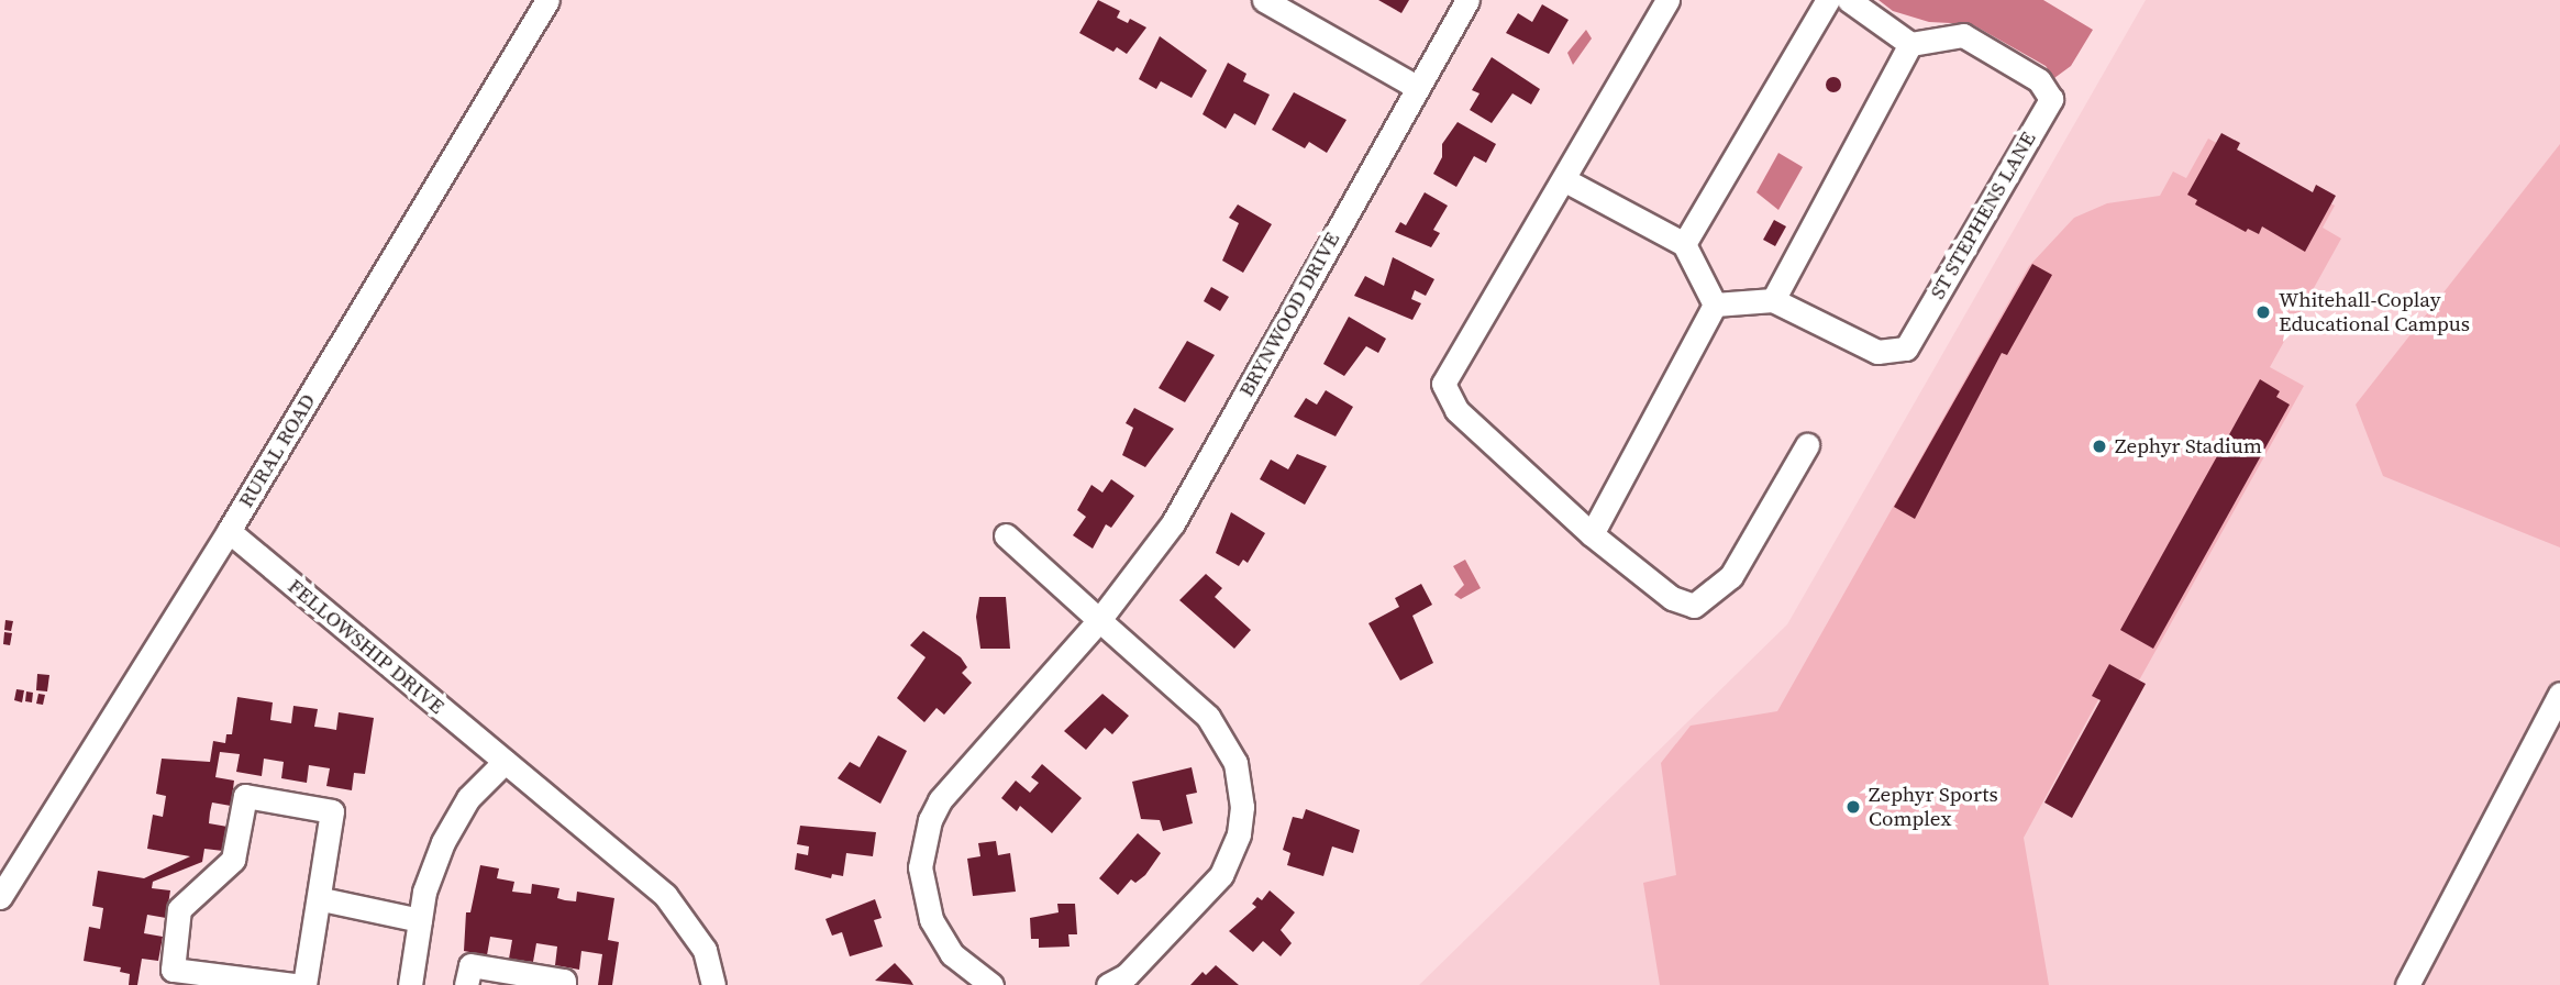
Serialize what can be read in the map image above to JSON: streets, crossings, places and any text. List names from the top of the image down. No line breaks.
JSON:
{"streets":{"street":["ST STEPHENS LANE","BRYNWOOD DRIVE","RURAL ROAD","FELLOWSHIP DRIVE"]},"crossings":[["RURAL ROAD","FELLOWSHIP DRIVE"]],"places":["Whitehall-Coplay Educational Campus","Zephyr Stadium","Zephyr Sports Complex"]}
